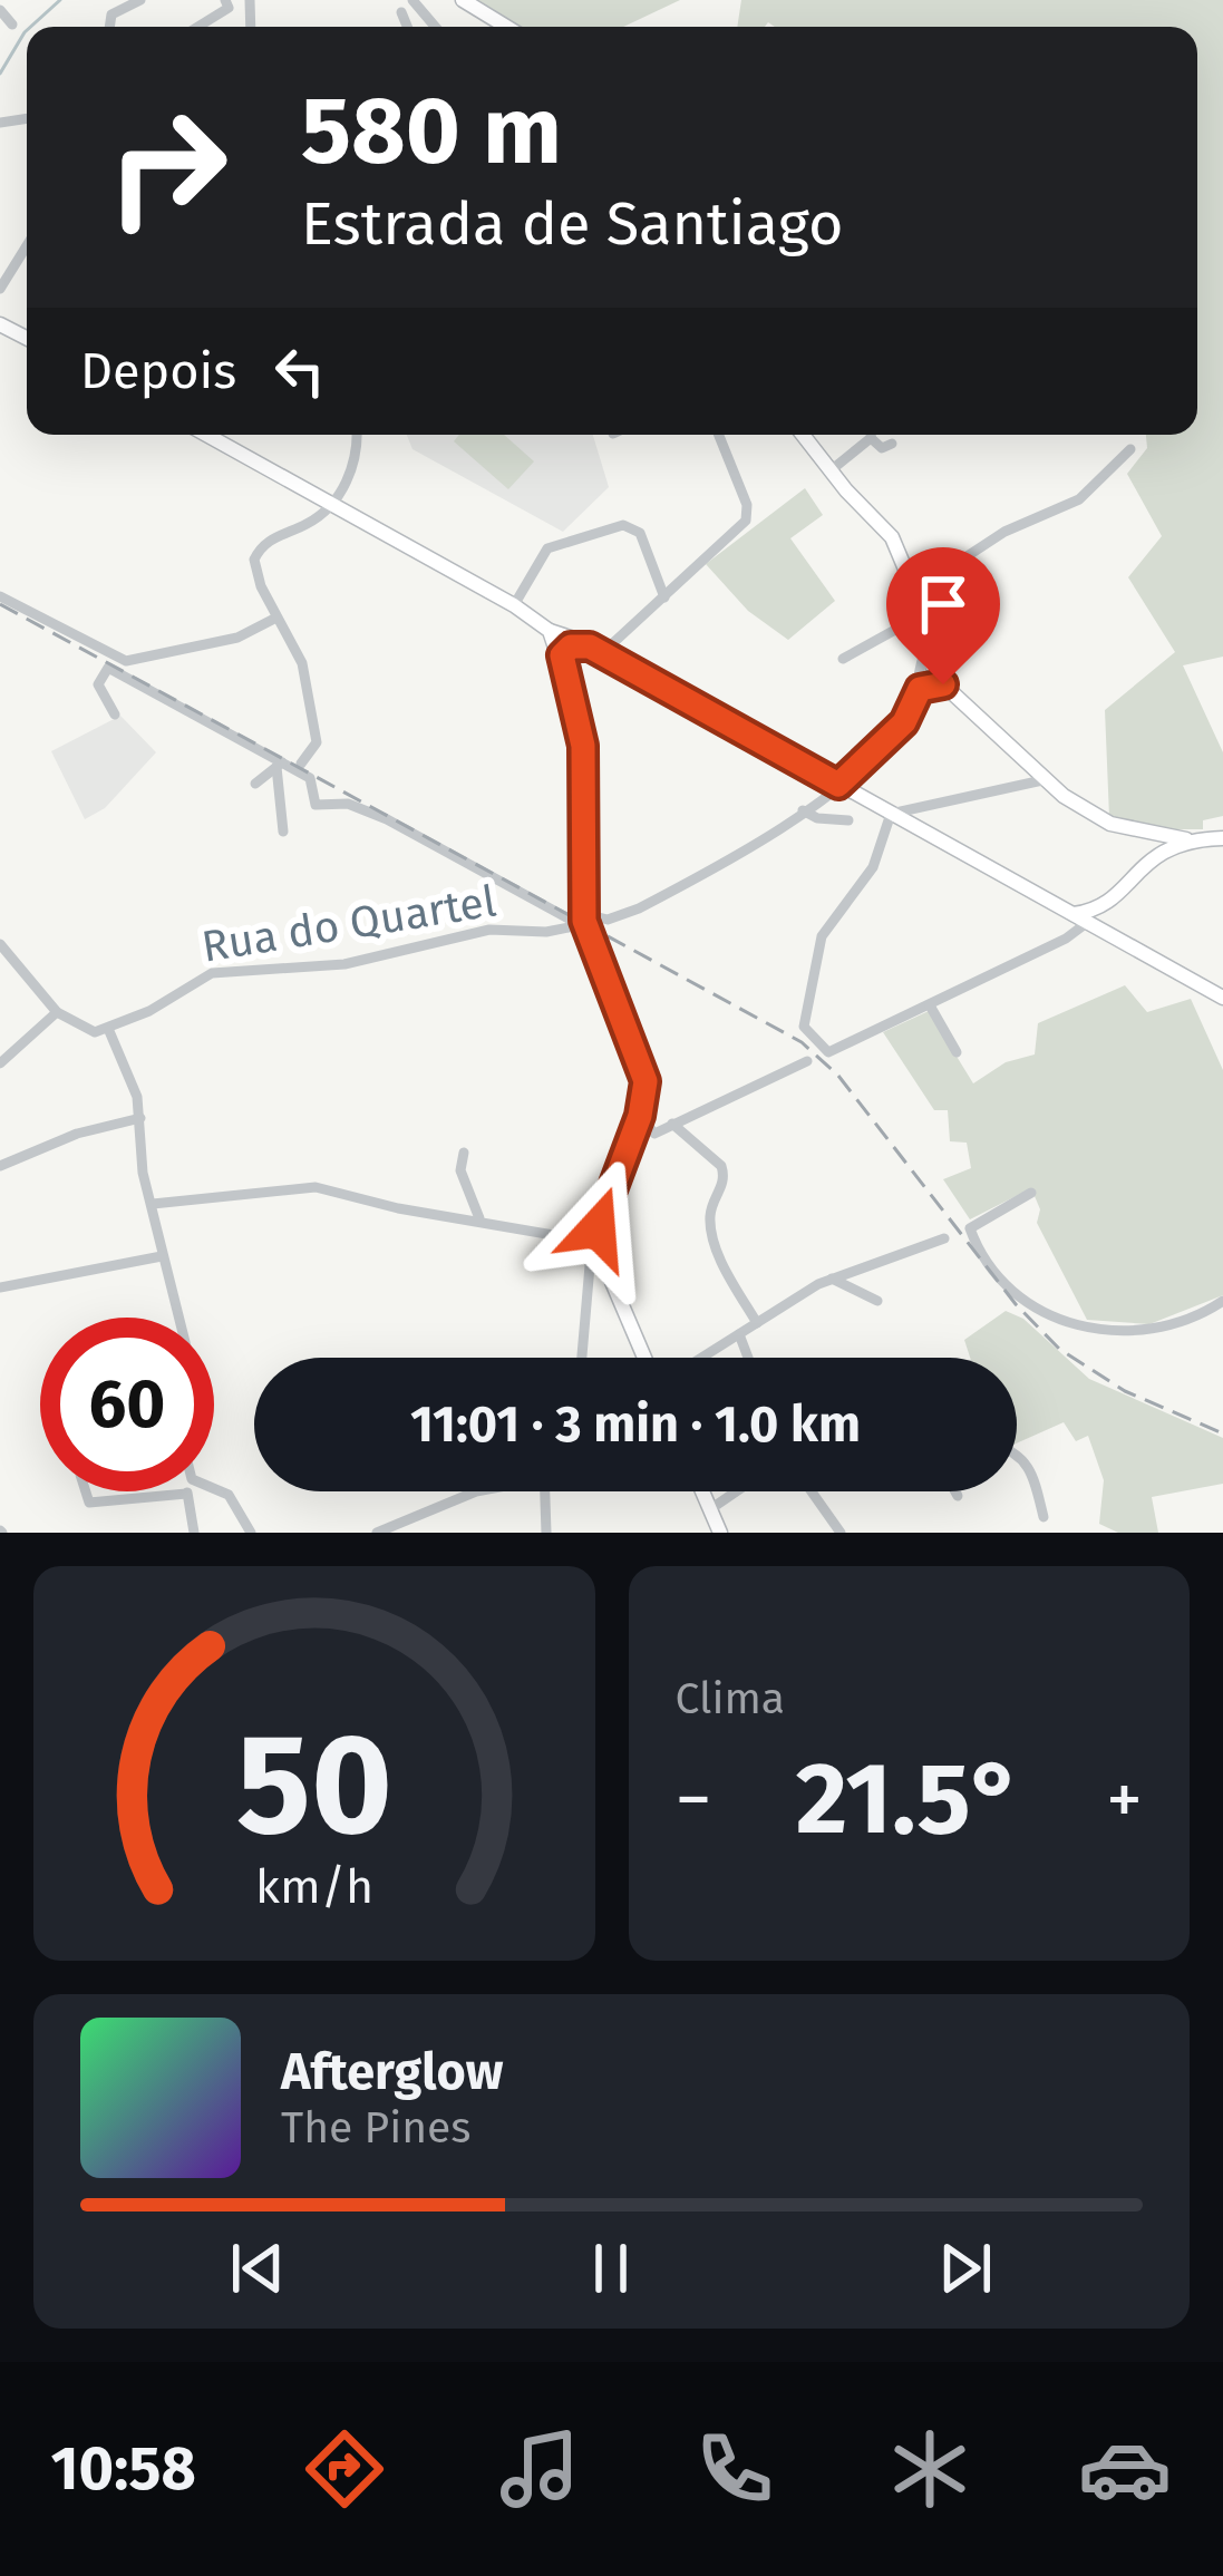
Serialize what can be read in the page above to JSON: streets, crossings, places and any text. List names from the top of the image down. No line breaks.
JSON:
{"streets":{"street":["Rua do Quartel"]},"page":{"turn":["580 m","Estrada de Santiago"],"then":"Depois","limit":"60","trip":"11:01 · 3 min · 1.0 km","tile":"Clima","heat":["−","21.5°","+"],"song":["Afterglow","The Pines"],"tabs":"10:58","gauge":["50","km/h"]}}
